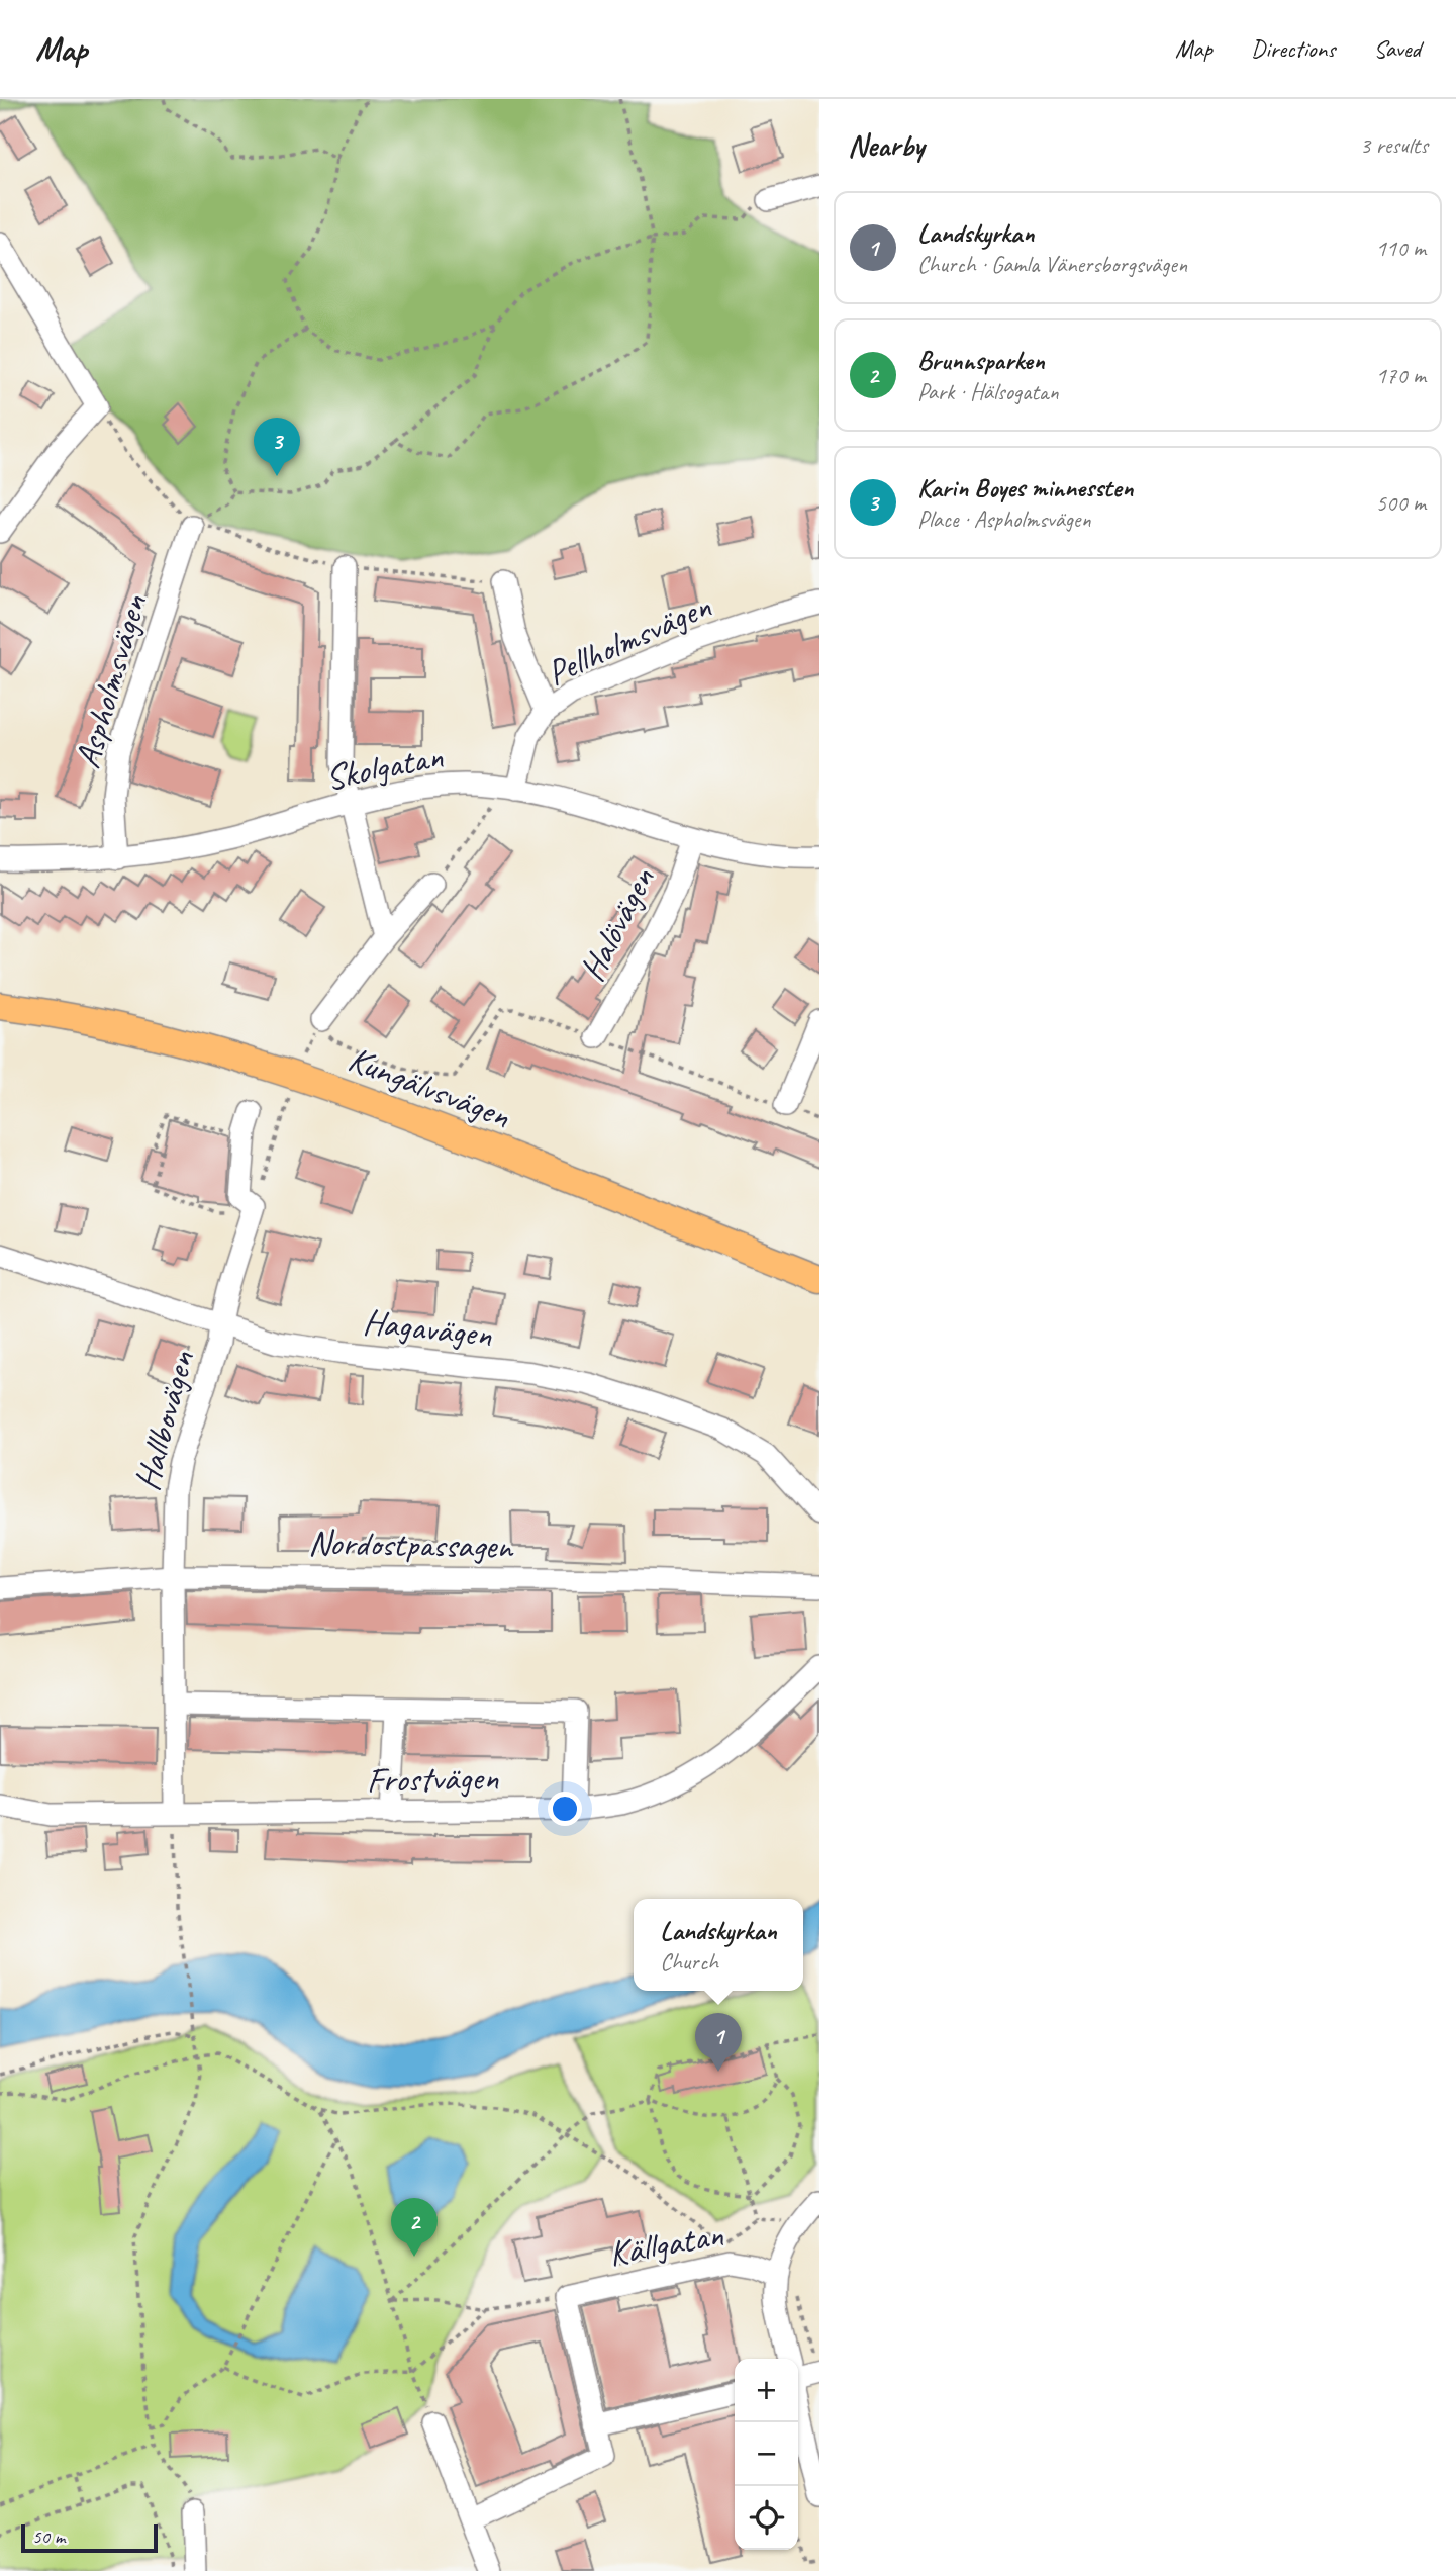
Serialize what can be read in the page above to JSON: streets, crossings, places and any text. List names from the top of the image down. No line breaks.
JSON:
{"streets":{"main road":["Kungälvsvägen"],"street":["Pellholmsvägen","Aspholmsvägen","Skolgatan","Halövägen","Hagavägen","Hallbovägen","Nordostpassagen","Frostvägen","Källgatan"]},"crossings":[["Pellholmsvägen","Skolgatan"],["Aspholmsvägen","Skolgatan"],["Skolgatan","Halövägen"],["Hagavägen","Hallbovägen"],["Hallbovägen","Nordostpassagen"],["Hallbovägen","Frostvägen"]],"scale_bar":"50 m","page":{"header":"Map","nav":["Map","Directions","Saved"],"heading":["Nearby","3 results"],"list":[{"mark":"1","name":"Landskyrkan","note":"Church · Gamla Vänersborgsvägen","value":"110 m"},{"mark":"2","name":"Brunnsparken","note":"Park · Hälsogatan","value":"170 m"},{"mark":"3","name":"Karin Boyes minnessten","note":"Place · Aspholmsvägen","value":"500 m"}],"pins":["3","1","2"],"popup":["Landskyrkan","Church"],"map_buttons":["+","−"],"scale":"50 m"}}
